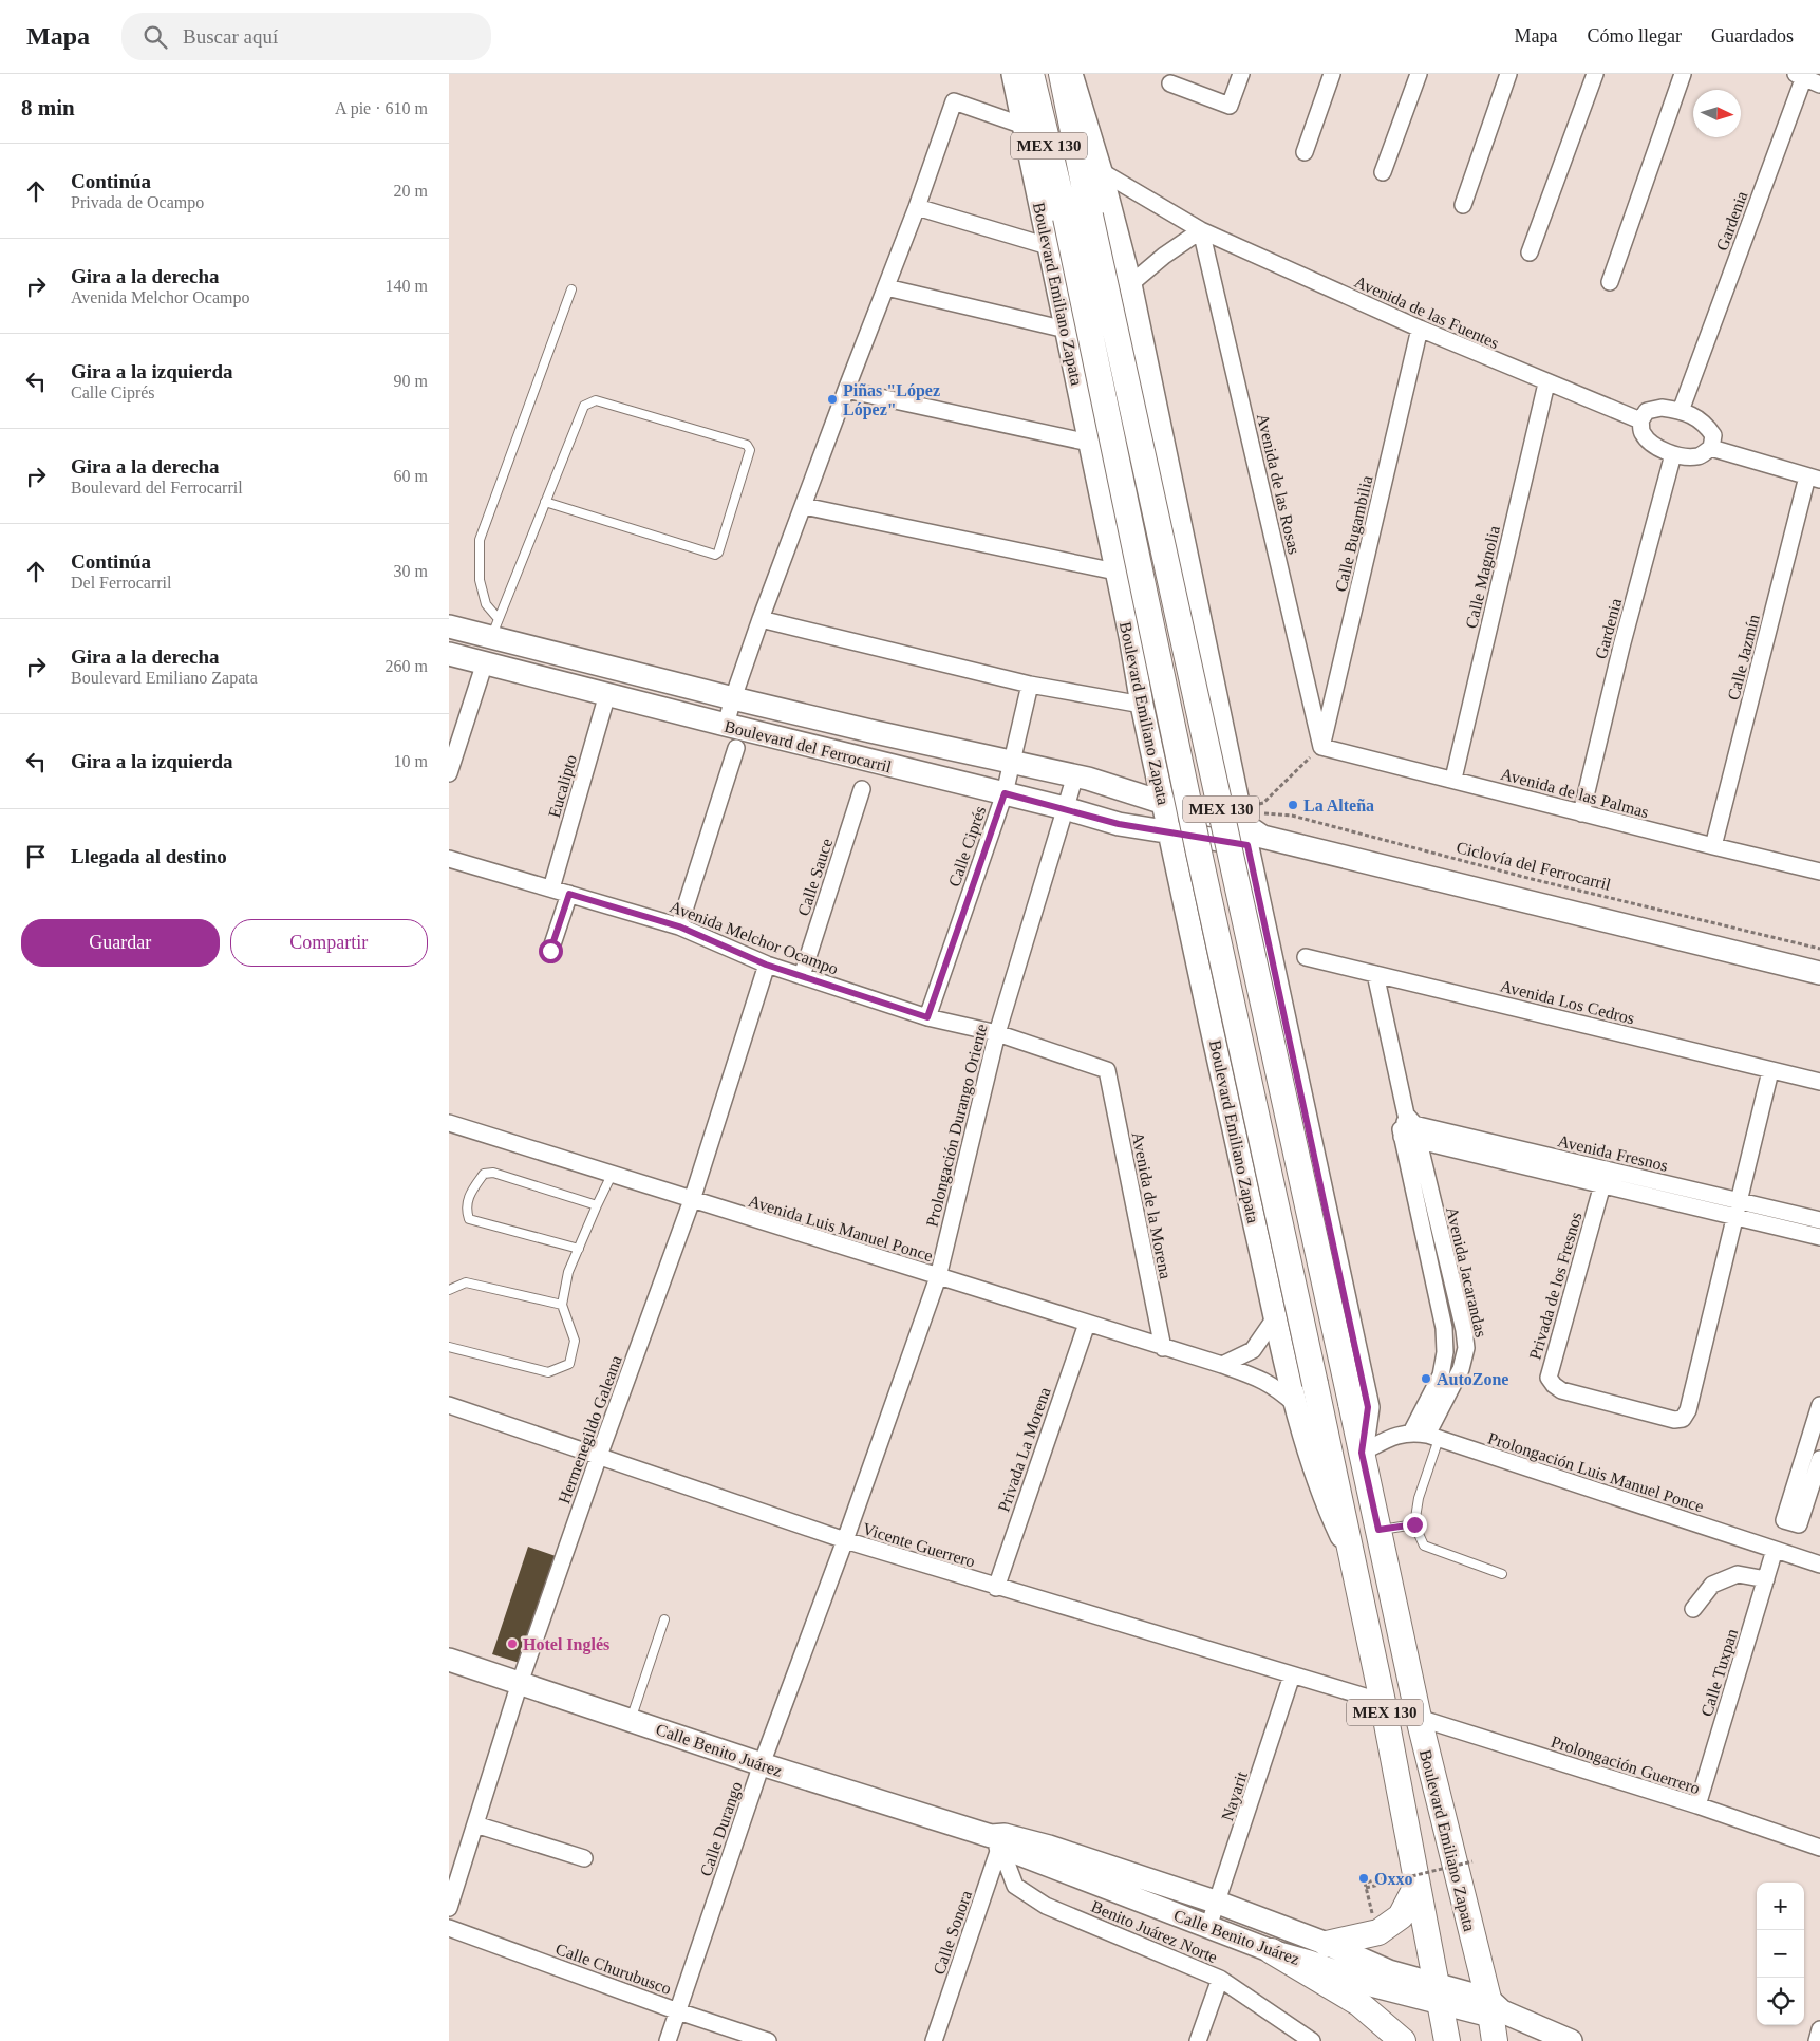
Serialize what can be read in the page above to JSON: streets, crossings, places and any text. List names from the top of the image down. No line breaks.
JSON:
{"streets":{"main road":["MEX 130","Boulevard Emiliano Zapata"],"street":["Gardenia","Avenida de las Fuentes","Avenida de las Rosas","Calle Bugambilia","Calle Magnolia","Calle Jazmín","Boulevard del Ferrocarril","Eucalipto","Avenida de las Palmas","Calle Ciprés","Calle Sauce","Avenida Melchor Ocampo","Avenida Los Cedros","Prolongación Durango Oriente","Avenida Fresnos","Avenida de la Morena","Avenida Luis Manuel Ponce","Avenida Jacarandas","Privada de los Fresnos","Hermenegildo Galeana","Privada La Morena","Prolongación Luis Manuel Ponce","Vicente Guerrero","Calle Tuxpan","Calle Benito Juárez","Prolongación Guerrero","Nayarit","Calle Durango","Benito Juárez Norte","Calle Sonora","Calle Churubusco"],"path":["Ciclovía del Ferrocarril"]},"crossings":[["MEX 130","Boulevard Emiliano Zapata"],["Gardenia","Avenida de las Palmas"],["Boulevard Emiliano Zapata","Boulevard del Ferrocarril"],["Boulevard Emiliano Zapata","Avenida Luis Manuel Ponce"],["Boulevard Emiliano Zapata","Prolongación Luis Manuel Ponce"],["Boulevard Emiliano Zapata","Vicente Guerrero"],["Boulevard Emiliano Zapata","Calle Benito Juárez"],["Boulevard Emiliano Zapata","Prolongación Guerrero"],["Avenida de las Fuentes","Avenida de las Rosas"],["Avenida de las Fuentes","Calle Bugambilia"],["Avenida de las Fuentes","Calle Magnolia"],["Avenida de las Rosas","Calle Bugambilia"],["Avenida de las Rosas","Avenida de las Palmas"],["Calle Bugambilia","Avenida de las Palmas"],["Calle Magnolia","Avenida de las Palmas"],["Calle Jazmín","Avenida de las Palmas"],["Boulevard del Ferrocarril","Eucalipto"],["Boulevard del Ferrocarril","Calle Ciprés"],["Boulevard del Ferrocarril","Ciclovía del Ferrocarril"],["Boulevard del Ferrocarril","Prolongación Durango Oriente"],["Eucalipto","Avenida Melchor Ocampo"],["Calle Ciprés","Avenida Melchor Ocampo"],["Calle Sauce","Avenida Melchor Ocampo"],["Avenida Melchor Ocampo","Prolongación Durango Oriente"],["Avenida Melchor Ocampo","Avenida de la Morena"],["Avenida Melchor Ocampo","Hermenegildo Galeana"],["Avenida Los Cedros","Avenida Jacarandas"],["Prolongación Durango Oriente","Avenida Luis Manuel Ponce"],["Prolongación Durango Oriente","Vicente Guerrero"],["Prolongación Durango Oriente","Calle Durango"],["Avenida Fresnos","Avenida Jacarandas"],["Avenida Fresnos","Privada de los Fresnos"],["Avenida de la Morena","Avenida Luis Manuel Ponce"],["Avenida Luis Manuel Ponce","Hermenegildo Galeana"],["Avenida Luis Manuel Ponce","Privada La Morena"],["Avenida Jacarandas","Prolongación Luis Manuel Ponce"],["Hermenegildo Galeana","Vicente Guerrero"],["Hermenegildo Galeana","Calle Benito Juárez"],["Privada La Morena","Vicente Guerrero"],["Prolongación Luis Manuel Ponce","Calle Tuxpan"],["Vicente Guerrero","Nayarit"],["Vicente Guerrero","Calle Durango"],["Calle Tuxpan","Prolongación Guerrero"],["Calle Benito Juárez","Nayarit"],["Calle Benito Juárez","Calle Durango"],["Calle Benito Juárez","Benito Juárez Norte"],["Calle Benito Juárez","Calle Sonora"],["Calle Durango","Calle Churubusco"],["Benito Juárez Norte","Calle Sonora"]],"places":["Piñas \"López López\"","La Alteña","AutoZone","Hotel Inglés","Oxxo"],"north":"right","page":{"header":"Mapa","search":"Buscar aquí","nav":["Mapa","Cómo llegar","Guardados"],"heading":["8 min","A pie · 610 m"],"list":[["Continúa","Privada de Ocampo","20 m"],["Gira a la derecha","Avenida Melchor Ocampo","140 m"],["Gira a la izquierda","Calle Ciprés","90 m"],["Gira a la derecha","Boulevard del Ferrocarril","60 m"],["Continúa","Del Ferrocarril","30 m"],["Gira a la derecha","Boulevard Emiliano Zapata","260 m"],["Gira a la izquierda","10 m"],"Llegada al destino"],"buttons":["Guardar","Compartir"],"map_buttons":["+","−"]}}
